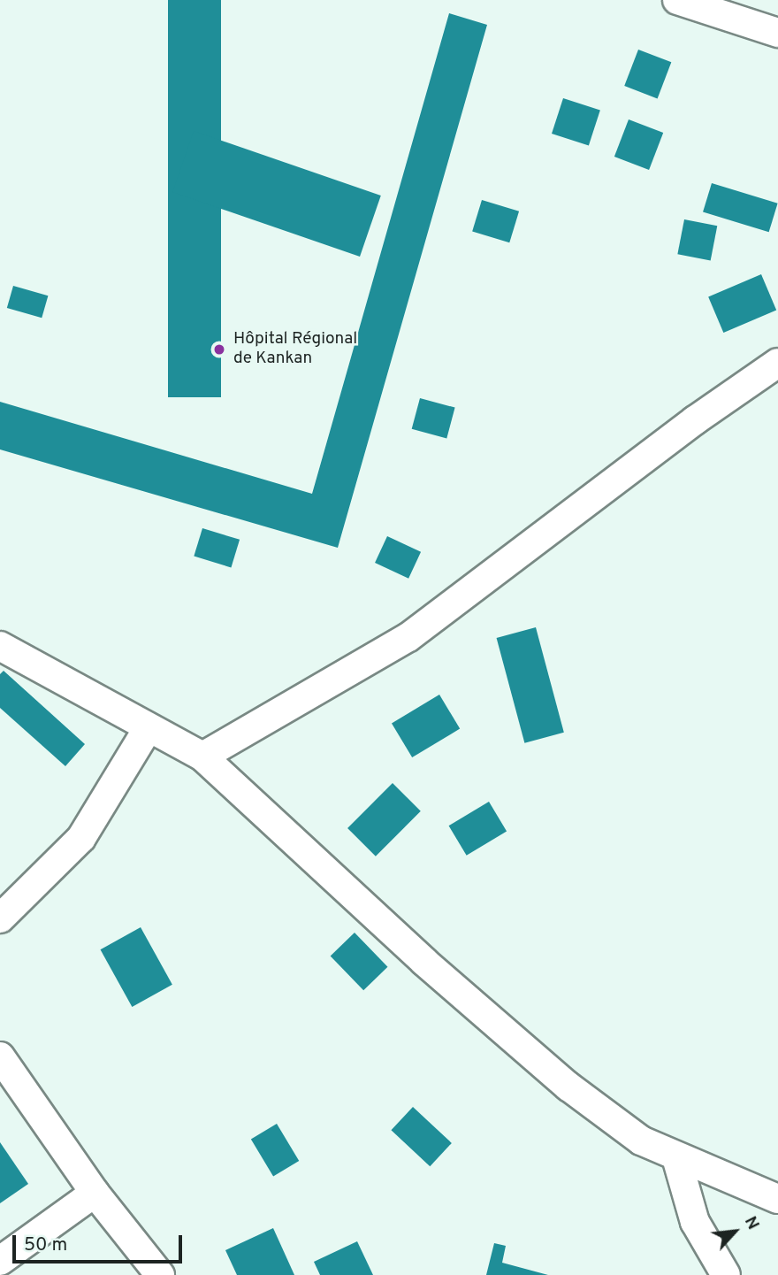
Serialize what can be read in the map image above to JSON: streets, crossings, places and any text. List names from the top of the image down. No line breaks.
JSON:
{"places":["Hôpital Régional de Kankan"],"scale_bar":"50 m","north":"top right"}
